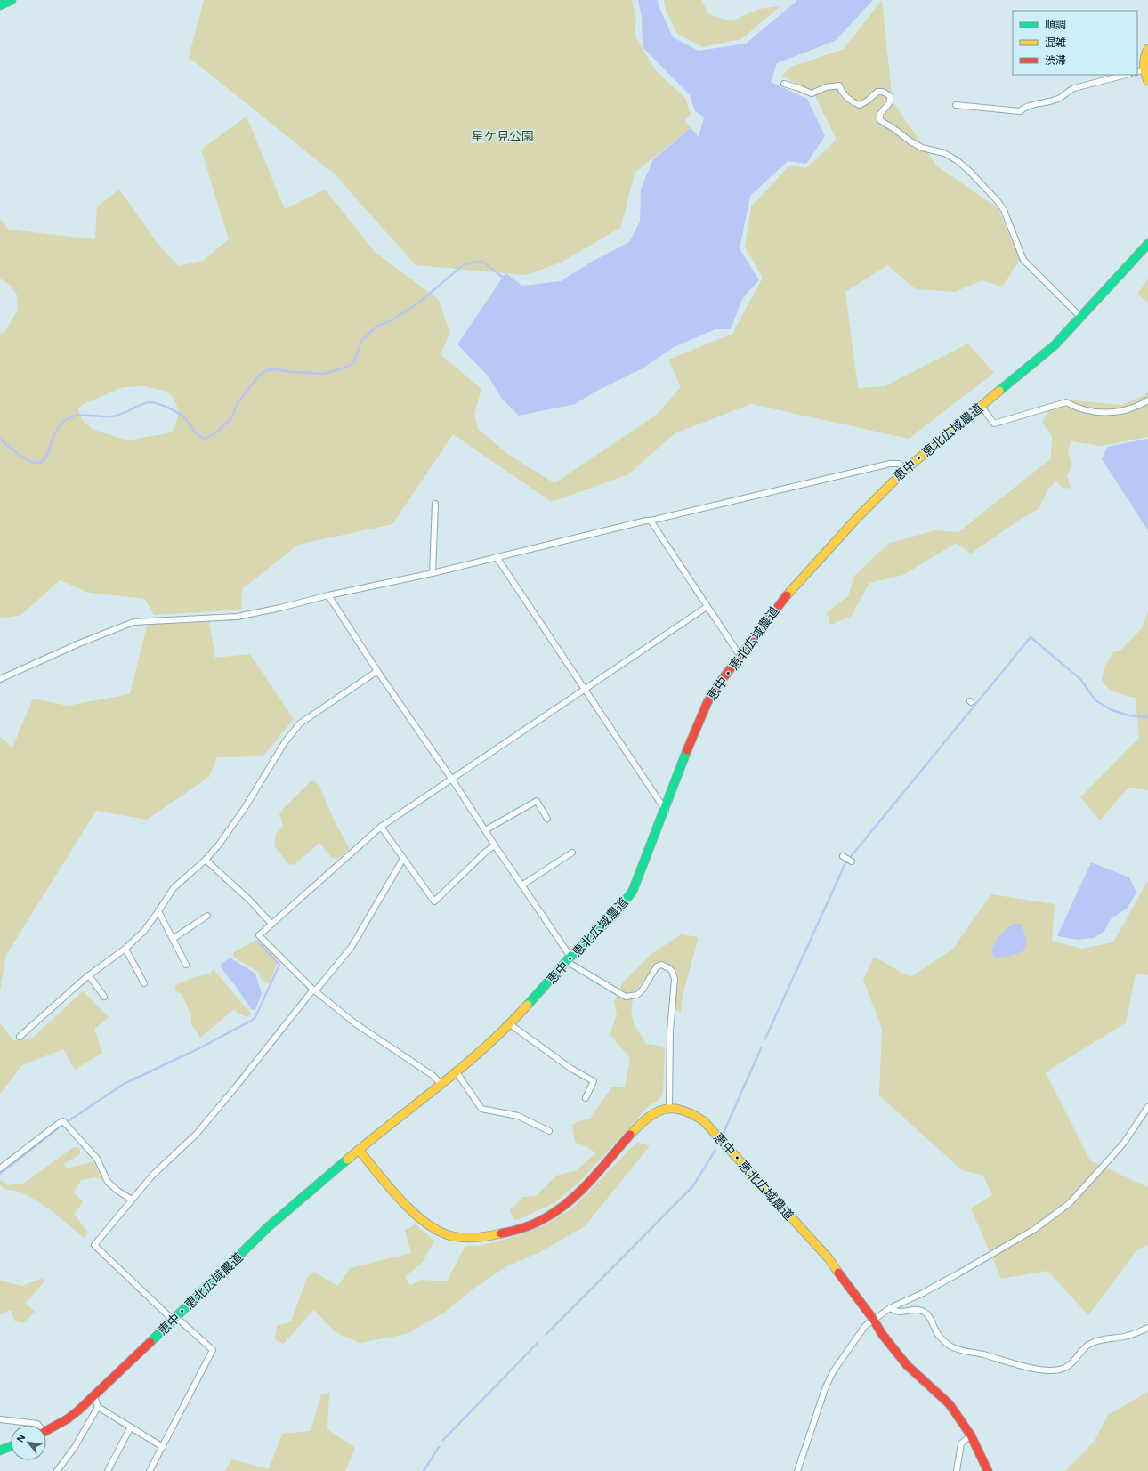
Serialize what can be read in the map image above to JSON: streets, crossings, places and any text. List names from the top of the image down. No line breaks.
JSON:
{"streets":{"street":["恵中・恵北広域農道"]},"parks":["星ケ見公園"],"legend":["順調","混雑","渋滞"],"north":"top left"}
